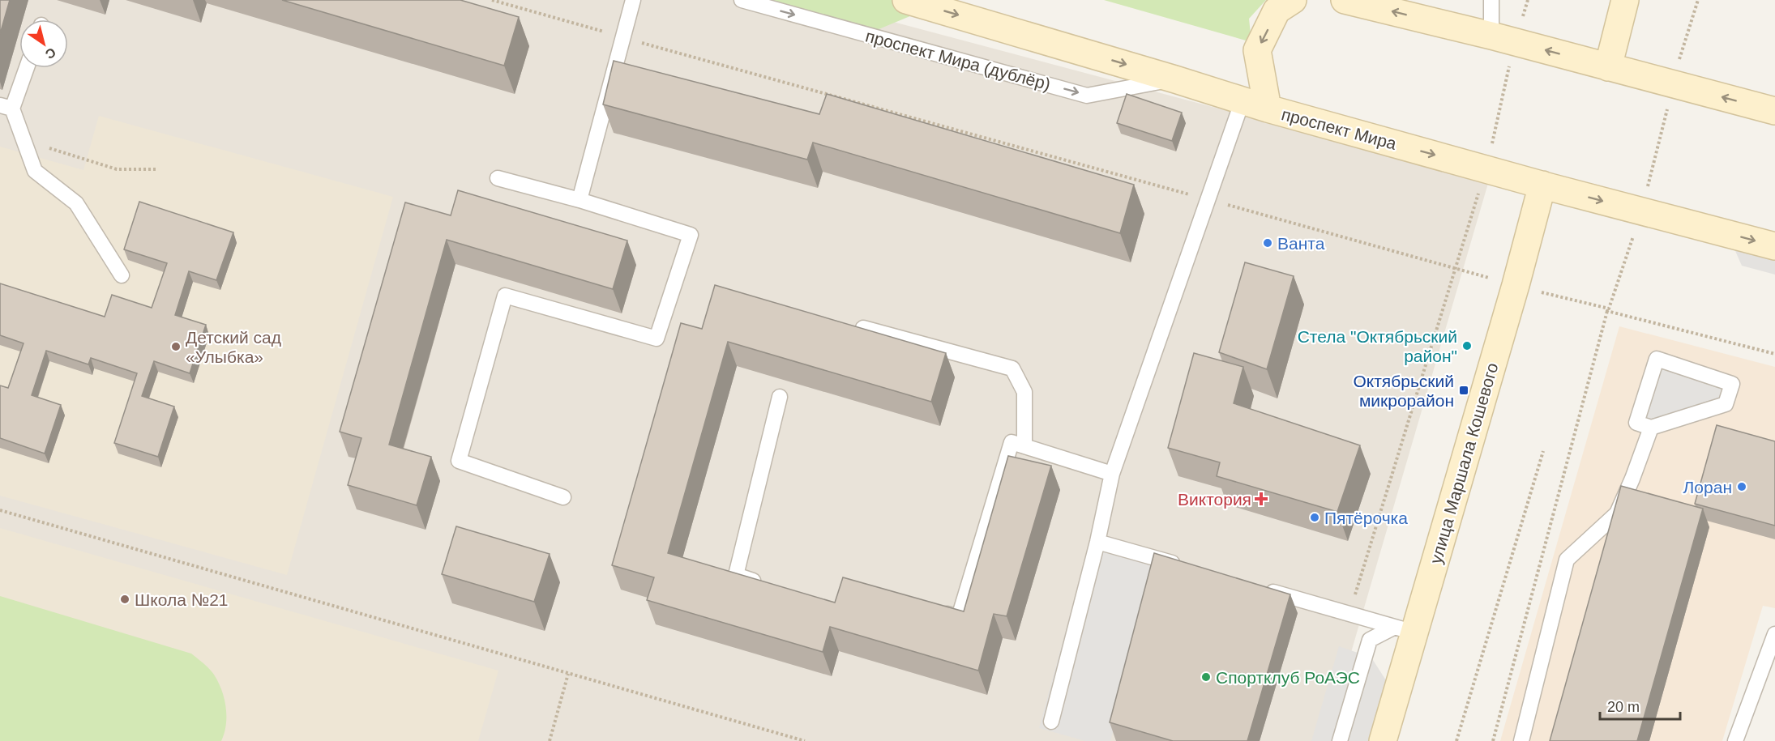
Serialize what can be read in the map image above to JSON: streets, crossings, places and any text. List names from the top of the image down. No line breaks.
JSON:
{"streets":{"main road":["проспект Мира","улица Маршала Кошевого"],"lane":["проспект Мира (дублёр)"]},"crossings":[["проспект Мира (дублёр)","проспект Мира"],["проспект Мира","улица Маршала Кошевого"]],"one_way":["проспект Мира (дублёр)"],"places":{"other":["Ванта","Стела \"Октябрьский район\"","Детский сад «Улыбка»","Лоран","Пятёрочка","Школа №21","Спортклуб РоАЭС"],"transit":["Октябрьский микрорайон"],"health":["Виктория"]},"scale_bar":"20 m","north":"bottom right"}
